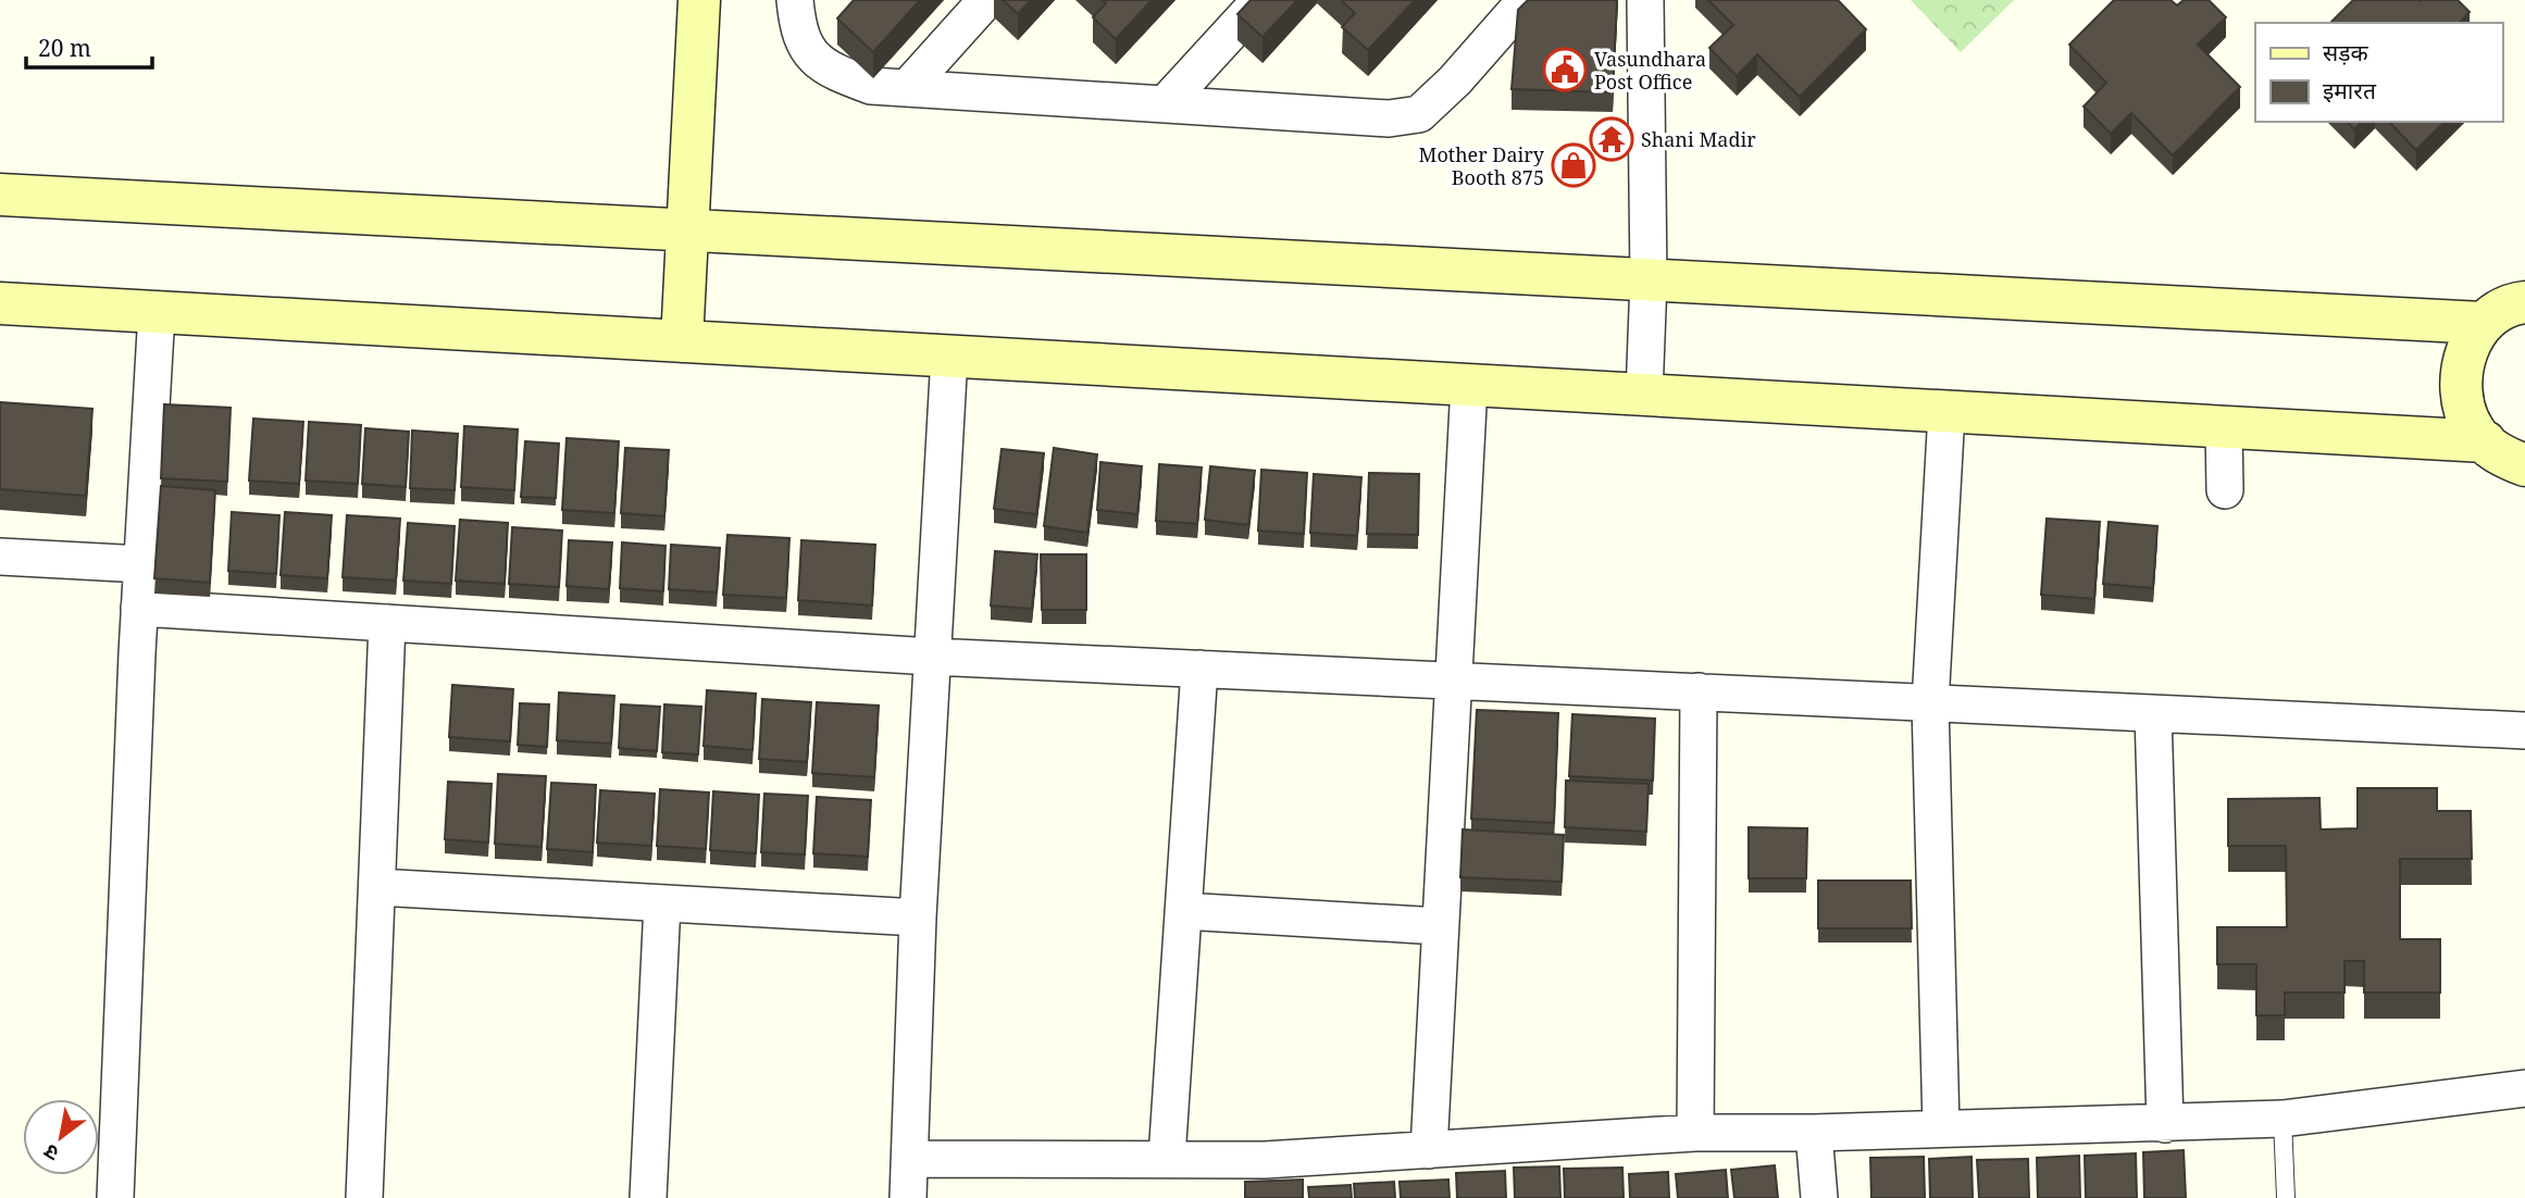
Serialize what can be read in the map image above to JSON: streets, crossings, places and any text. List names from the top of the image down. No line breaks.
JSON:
{"places":{"public building":["Vasundhara Post Office"],"temple":["Shani Madir"],"shop":["Mother Dairy Booth 875"]},"legend":["सड़क","इमारत"],"scale_bar":"20 m","north":"bottom left"}
